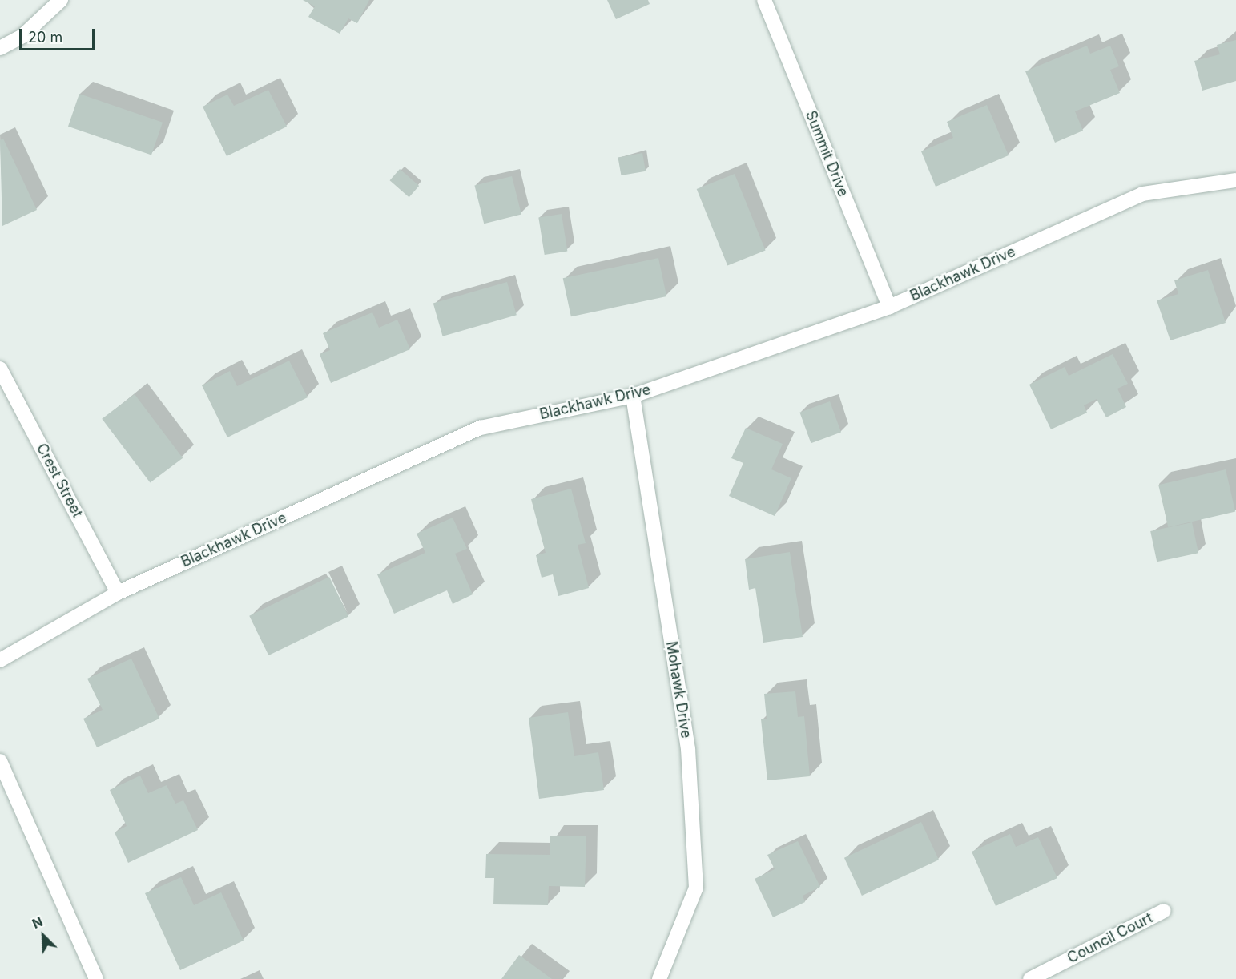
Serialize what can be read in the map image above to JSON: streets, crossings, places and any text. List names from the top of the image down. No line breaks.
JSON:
{"streets":{"street":["Summit Drive","Blackhawk Drive","Crest Street","Mohawk Drive","Council Court"]},"crossings":[["Summit Drive","Blackhawk Drive"],["Blackhawk Drive","Crest Street"],["Blackhawk Drive","Mohawk Drive"]],"scale_bar":"20 m","north":"top left"}
